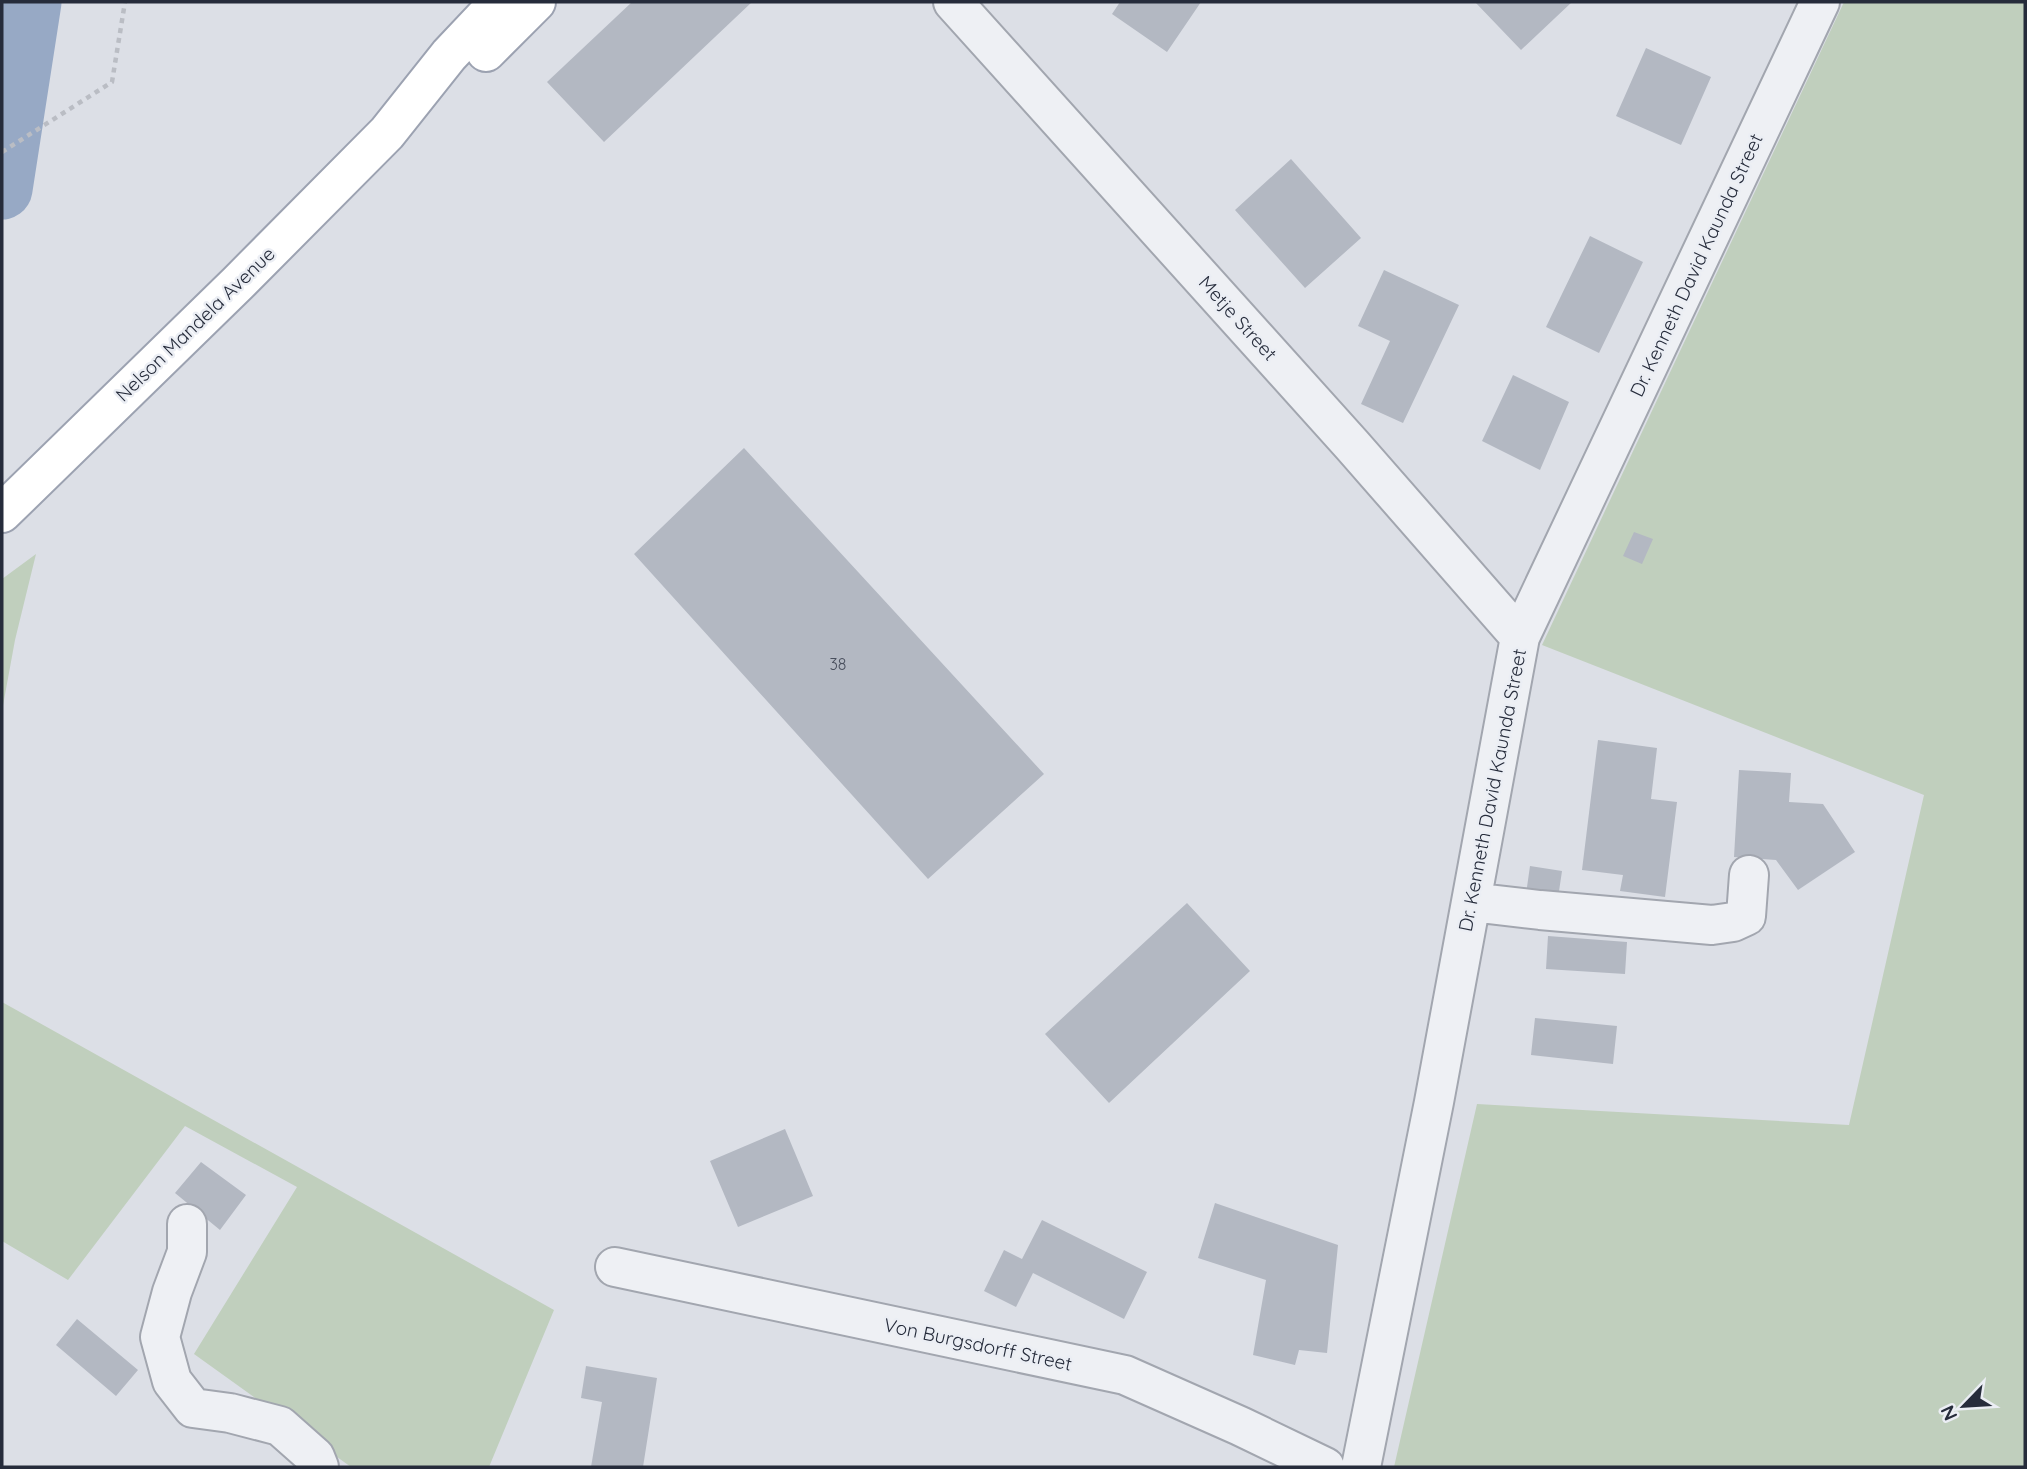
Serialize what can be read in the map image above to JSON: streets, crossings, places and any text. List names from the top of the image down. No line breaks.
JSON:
{"streets":{"main road":["Nelson Mandela Avenue"],"street":["Dr. Kenneth David Kaunda Street","Metje Street","Von Burgsdorff Street"]},"crossings":[["Dr. Kenneth David Kaunda Street","Metje Street"]],"house_numbers":["38"],"north":"bottom left"}
